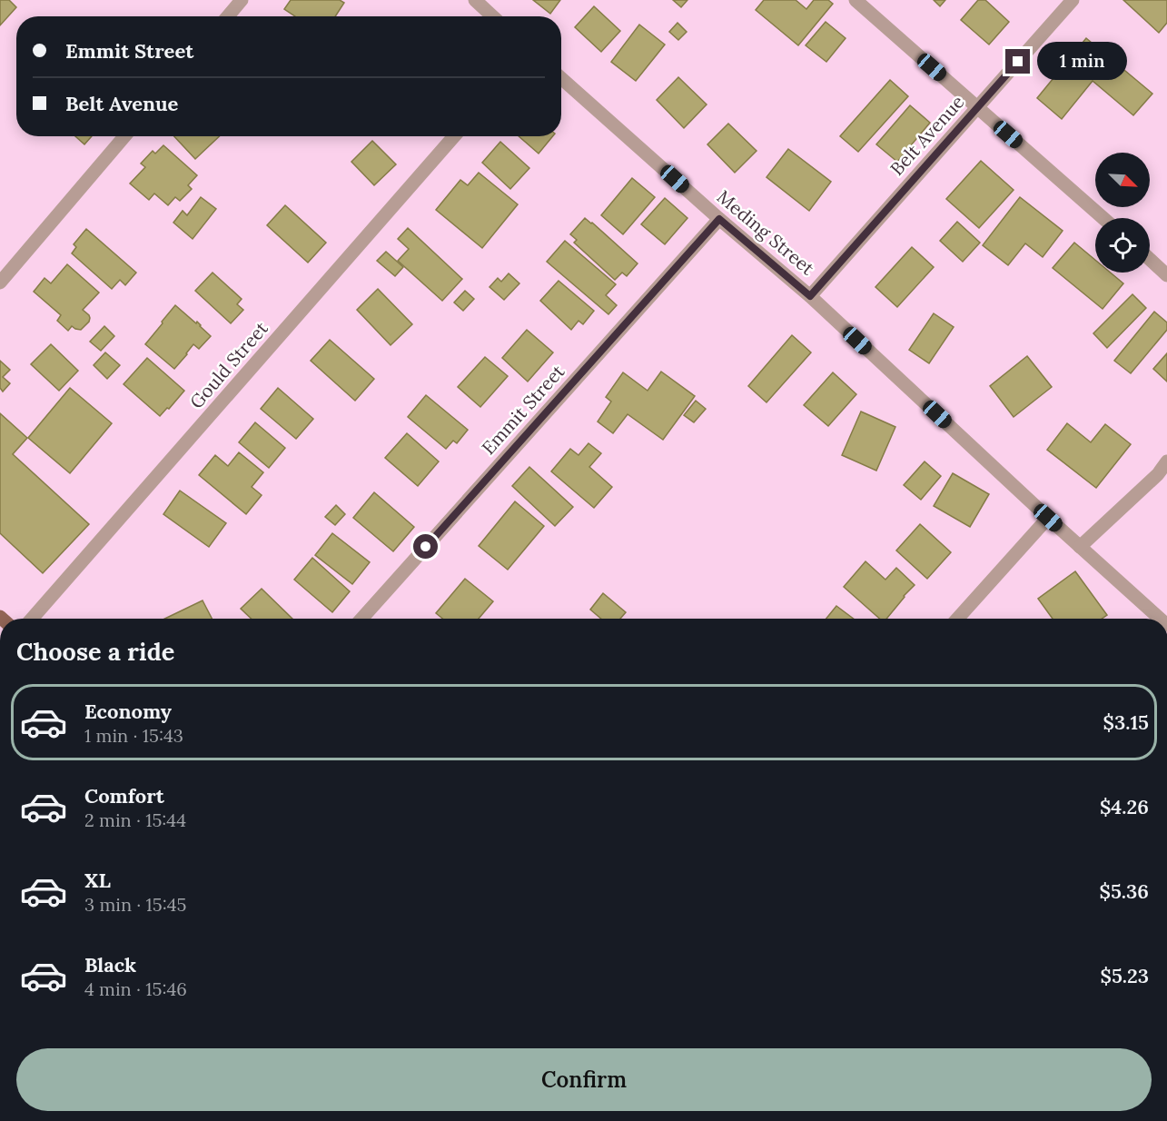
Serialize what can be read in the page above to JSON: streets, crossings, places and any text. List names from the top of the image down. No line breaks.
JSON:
{"streets":{"street":["Belt Avenue","Meding Street","Gould Street","Emmit Street"]},"crossings":[["Belt Avenue","Meding Street"],["Meding Street","Emmit Street"]],"north":"bottom right","page":{"banner":["Emmit Street","Belt Avenue"],"bubble":"1 min","heading":"Choose a ride","list":[{"name":"Economy","note":"1 min · 15:43","value":"$3.15"},{"name":"Comfort","note":"2 min · 15:44","value":"$4.26"},{"name":"XL","note":"3 min · 15:45","value":"$5.36"},{"name":"Black","note":"4 min · 15:46","value":"$5.23"}],"buttons":"Confirm"}}
